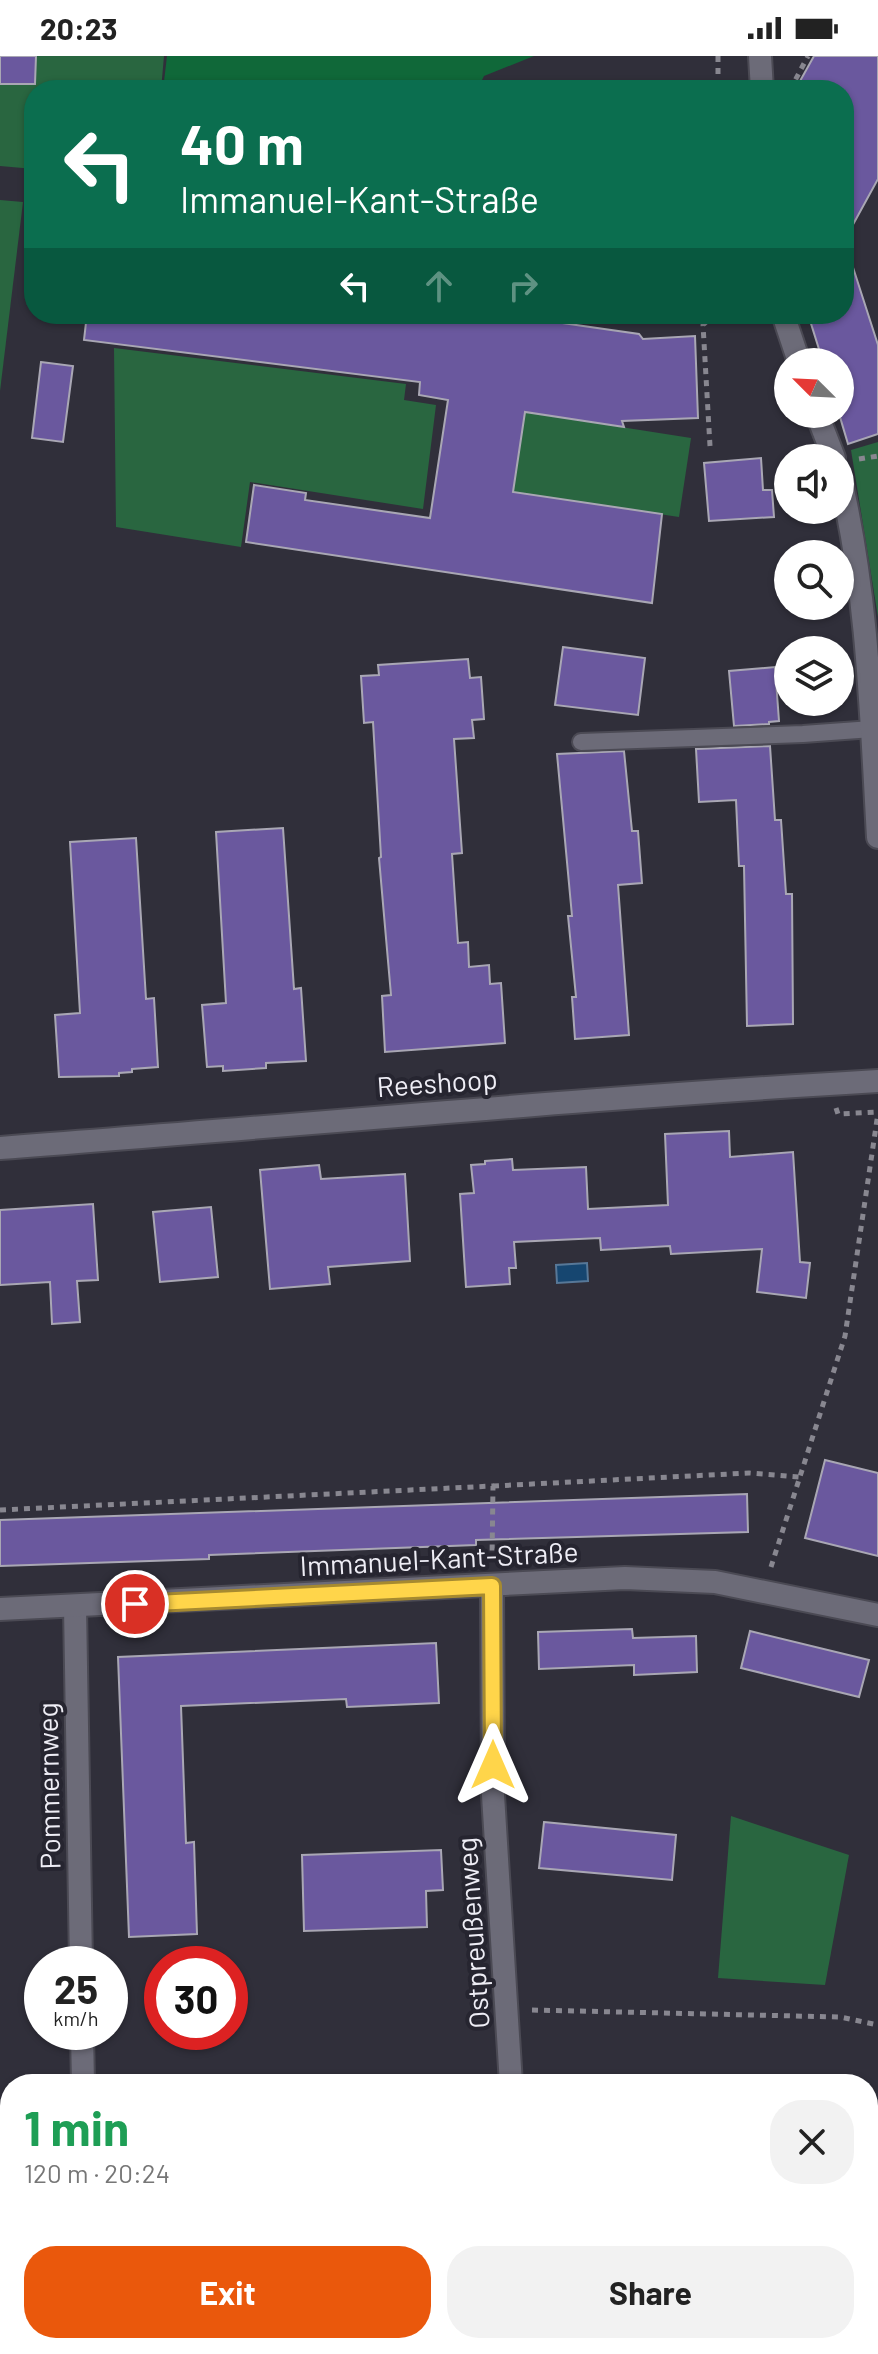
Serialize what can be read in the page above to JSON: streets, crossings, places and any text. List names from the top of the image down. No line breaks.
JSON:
{"streets":{"street":["Reeshoop","Immanuel-Kant-Straße","Pommernweg","Ostpreußenweg"]},"crossings":[["Immanuel-Kant-Straße","Pommernweg"],["Immanuel-Kant-Straße","Ostpreußenweg"]],"north":"top left","page":{"status":"20:23","turn":["40 m","Immanuel-Kant-Straße"],"speed":"25 km/h","limit":"30","heading":["1 min","120 m · 20:24"],"buttons":["Exit","Share"]}}
